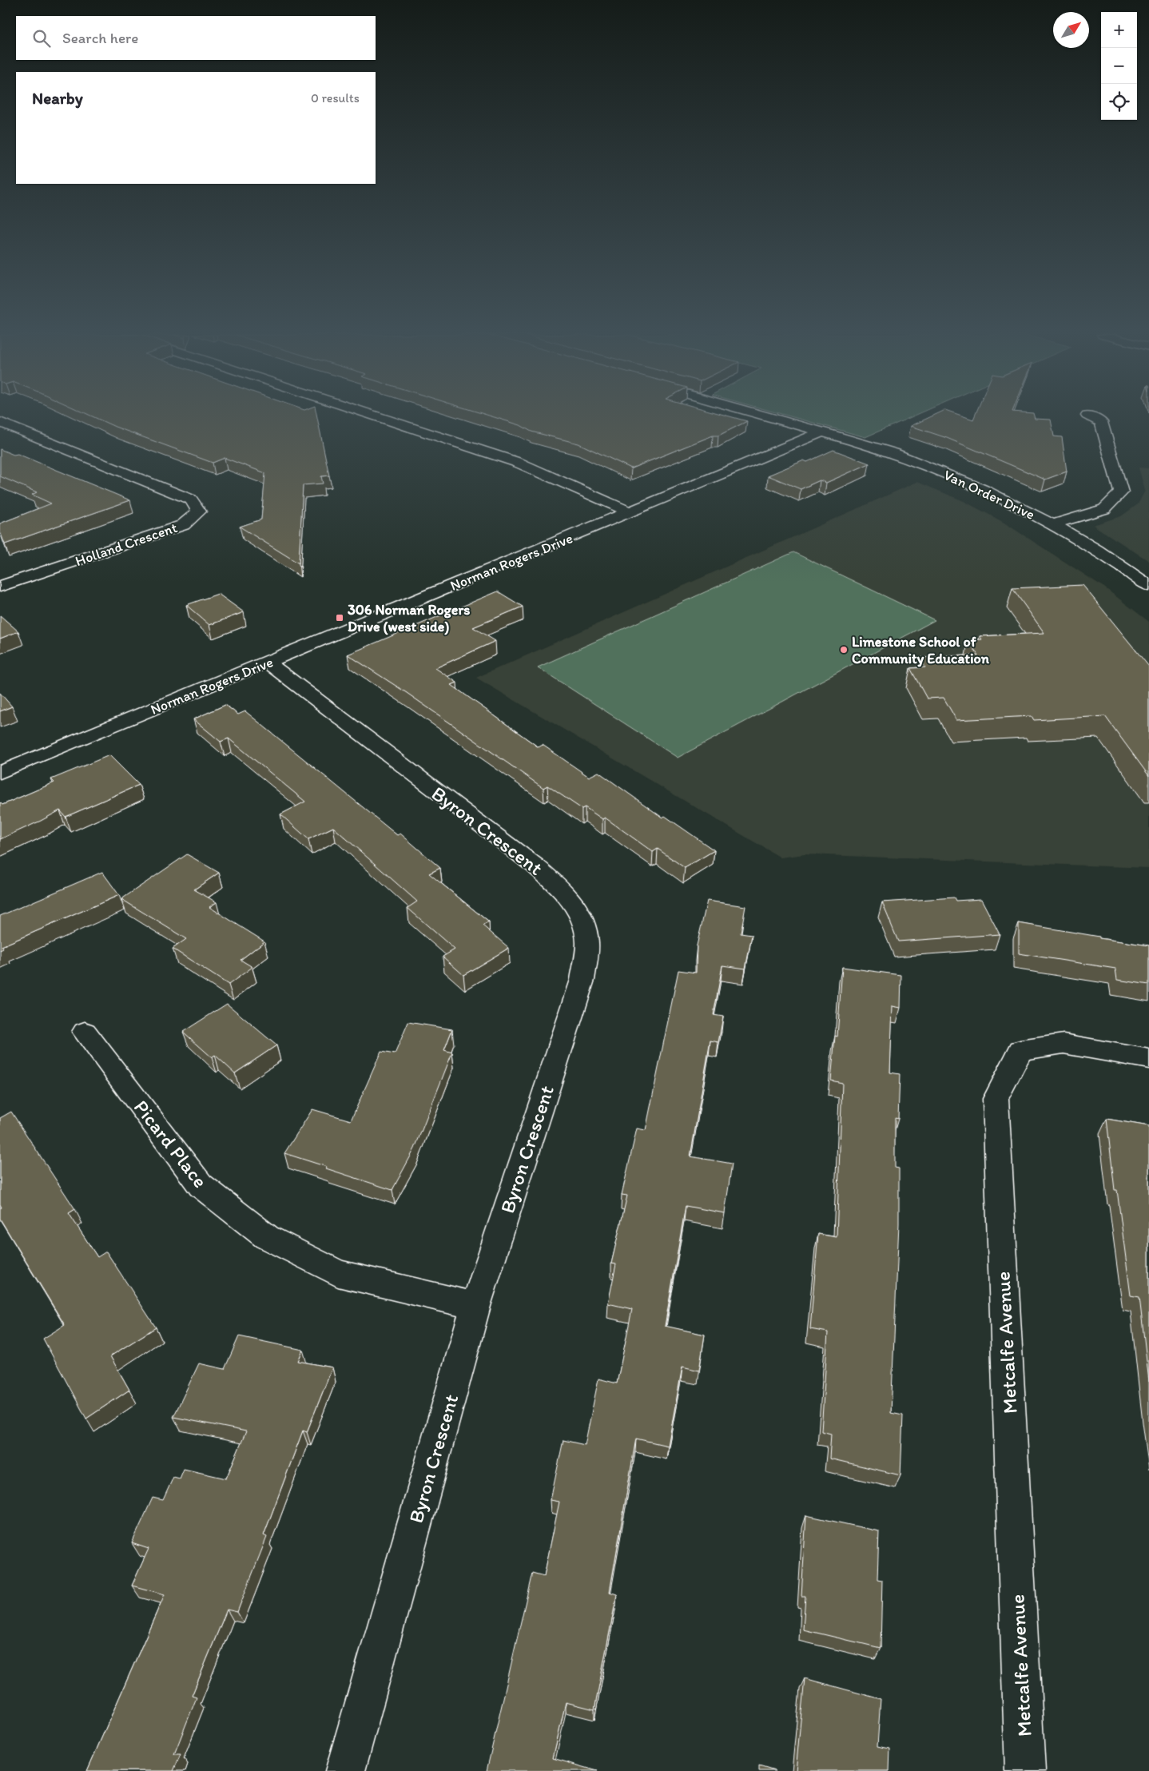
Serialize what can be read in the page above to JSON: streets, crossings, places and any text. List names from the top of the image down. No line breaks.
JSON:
{"streets":{"street":["Van Order Drive","Holland Crescent","Norman Rogers Drive","Byron Crescent","Picard Place","Metcalfe Avenue"]},"crossings":[["Van Order Drive","Norman Rogers Drive"],["Norman Rogers Drive","Byron Crescent"],["Byron Crescent","Picard Place"]],"places":{"transit":["306 Norman Rogers Drive (west side)"],"other":["Limestone School of Community Education"]},"north":"top right","page":{"map_buttons":["+","−"],"search":"Search here","heading":["Nearby","0 results"]}}
